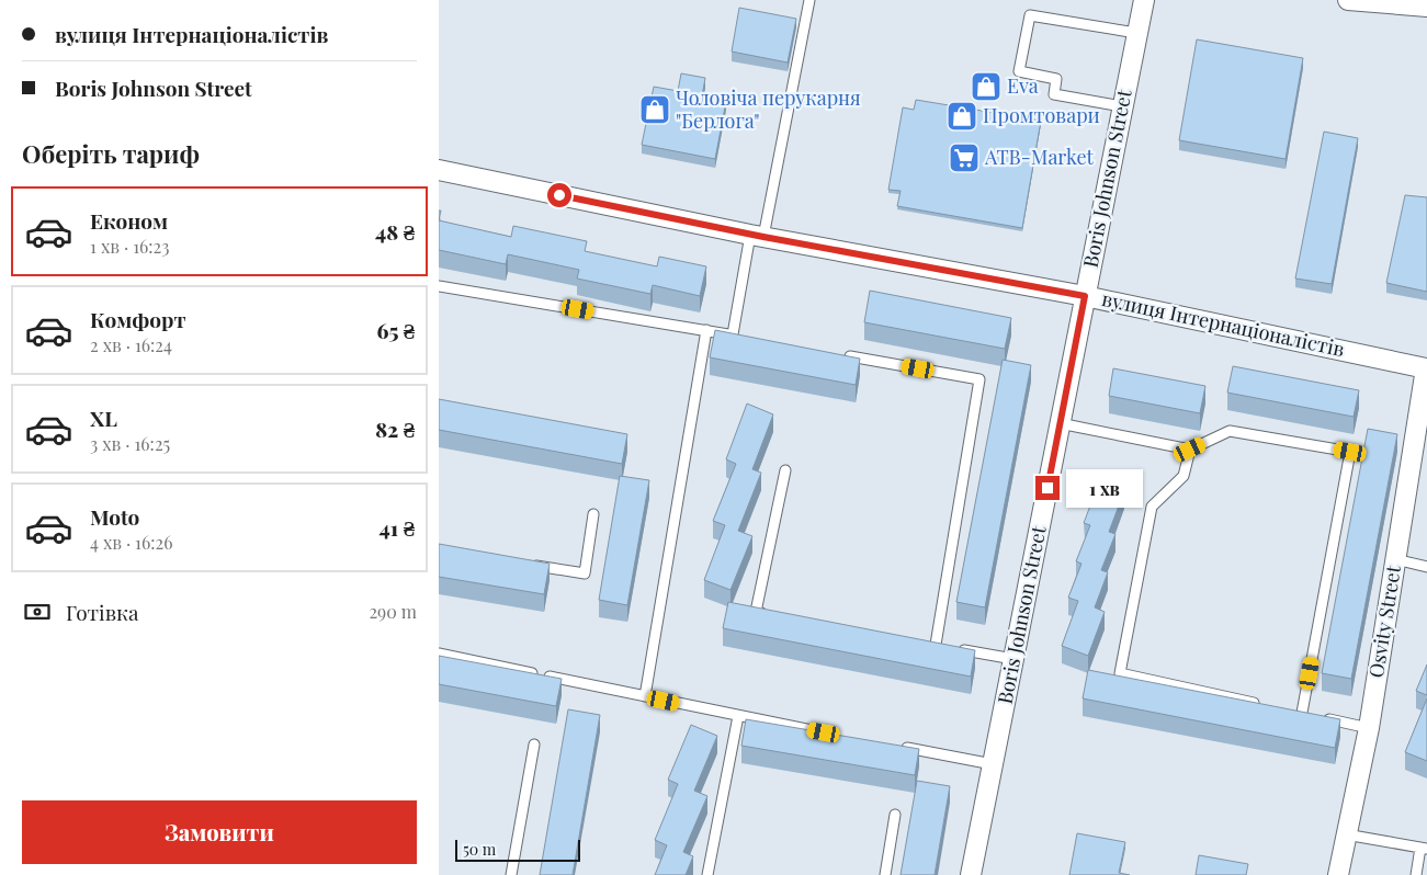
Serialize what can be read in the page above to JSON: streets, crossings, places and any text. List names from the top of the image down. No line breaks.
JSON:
{"streets":{"street":["Boris Johnson Street","вулиця Інтернаціоналістів","Osvity Street"]},"crossings":[["Boris Johnson Street","вулиця Інтернаціоналістів"],["вулиця Інтернаціоналістів","Osvity Street"]],"places":{"shop":["Eva","Чоловіча перукарня \"Берлога\"","Промтовари"],"supermarket":["ATB-Market"]},"scale_bar":"50 m","page":{"banner":["вулиця Інтернаціоналістів","Boris Johnson Street"],"heading":"Оберіть тариф","list":[{"name":"Економ","note":"1 хв · 16:23","value":"48 ₴"},{"name":"Комфорт","note":"2 хв · 16:24","value":"65 ₴"},{"name":"XL","note":"3 хв · 16:25","value":"82 ₴"},{"name":"Moto","note":"4 хв · 16:26","value":"41 ₴"}],"bubble":"1 хв","pay":["Готівка","290 m"],"buttons":"Замовити","scale":"50 m"}}
